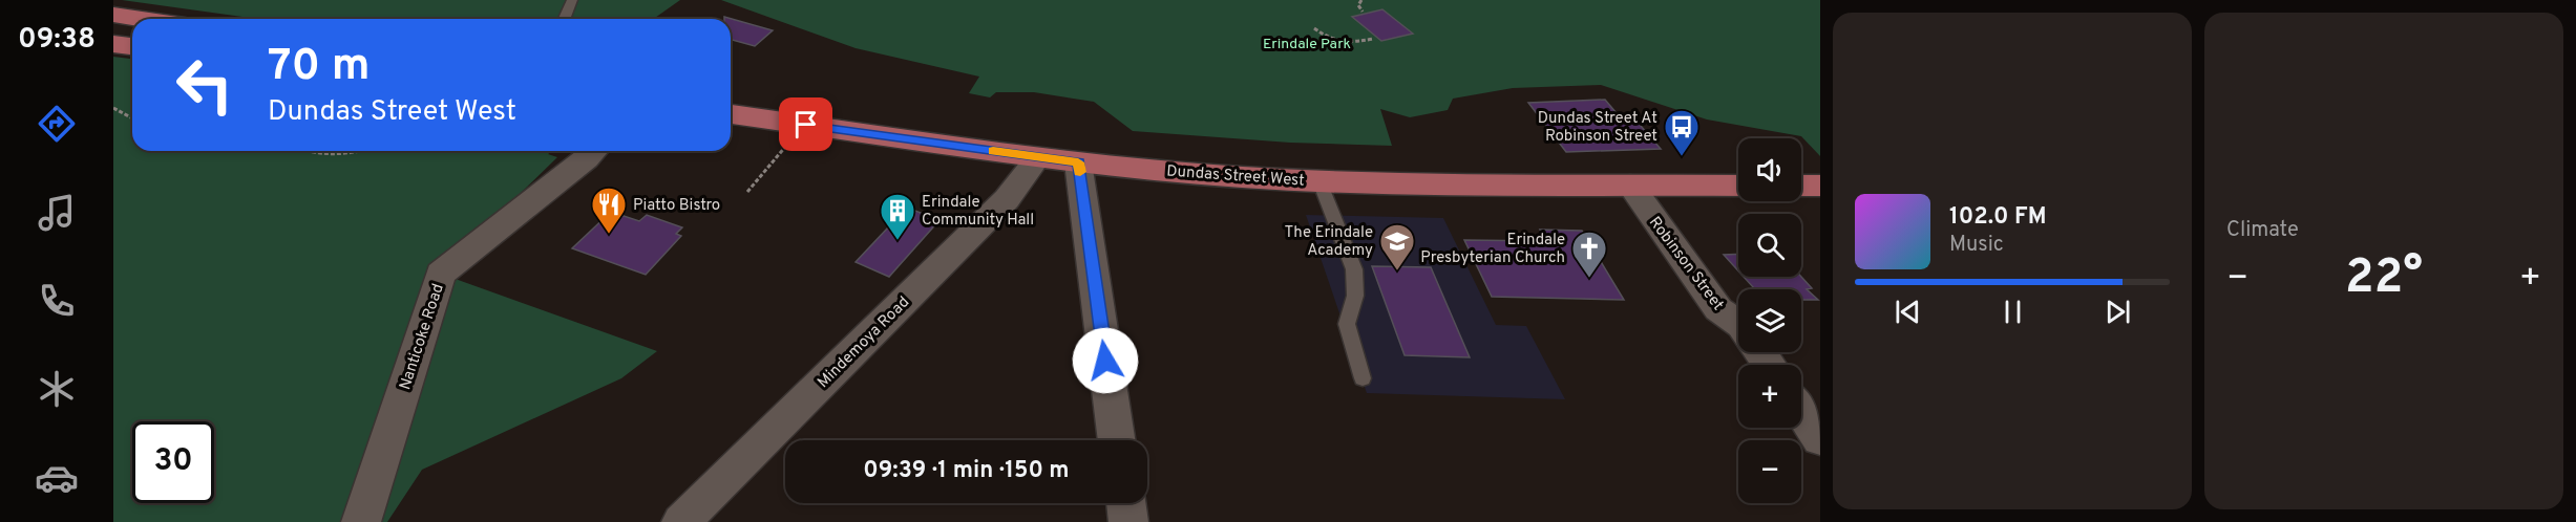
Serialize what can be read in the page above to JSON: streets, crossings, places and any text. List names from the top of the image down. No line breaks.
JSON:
{"streets":{"main road":["Dundas Street West"],"street":["Robinson Street","Nanticoke Road","Mindemoya Road"]},"crossings":[["Dundas Street West","Robinson Street"],["Dundas Street West","Mindemoya Road"]],"parks":["Erindale Park"],"places":{"bus stop":["Dundas Street At Robinson Street"],"restaurant":["Piatto Bistro"],"building":["Erindale Community Hall"],"school or university":["The Erindale Academy"],"church":["Erindale Presbyterian Church"]},"page":{"tabs":"09:38","tile":"Climate","turn":["70 m","Dundas Street West"],"map_buttons":["+","−"],"song":["102.0 FM","Music"],"heat":["−","22°","+"],"limit":"30","trip":"09:39 · 1 min · 150 m"}}
